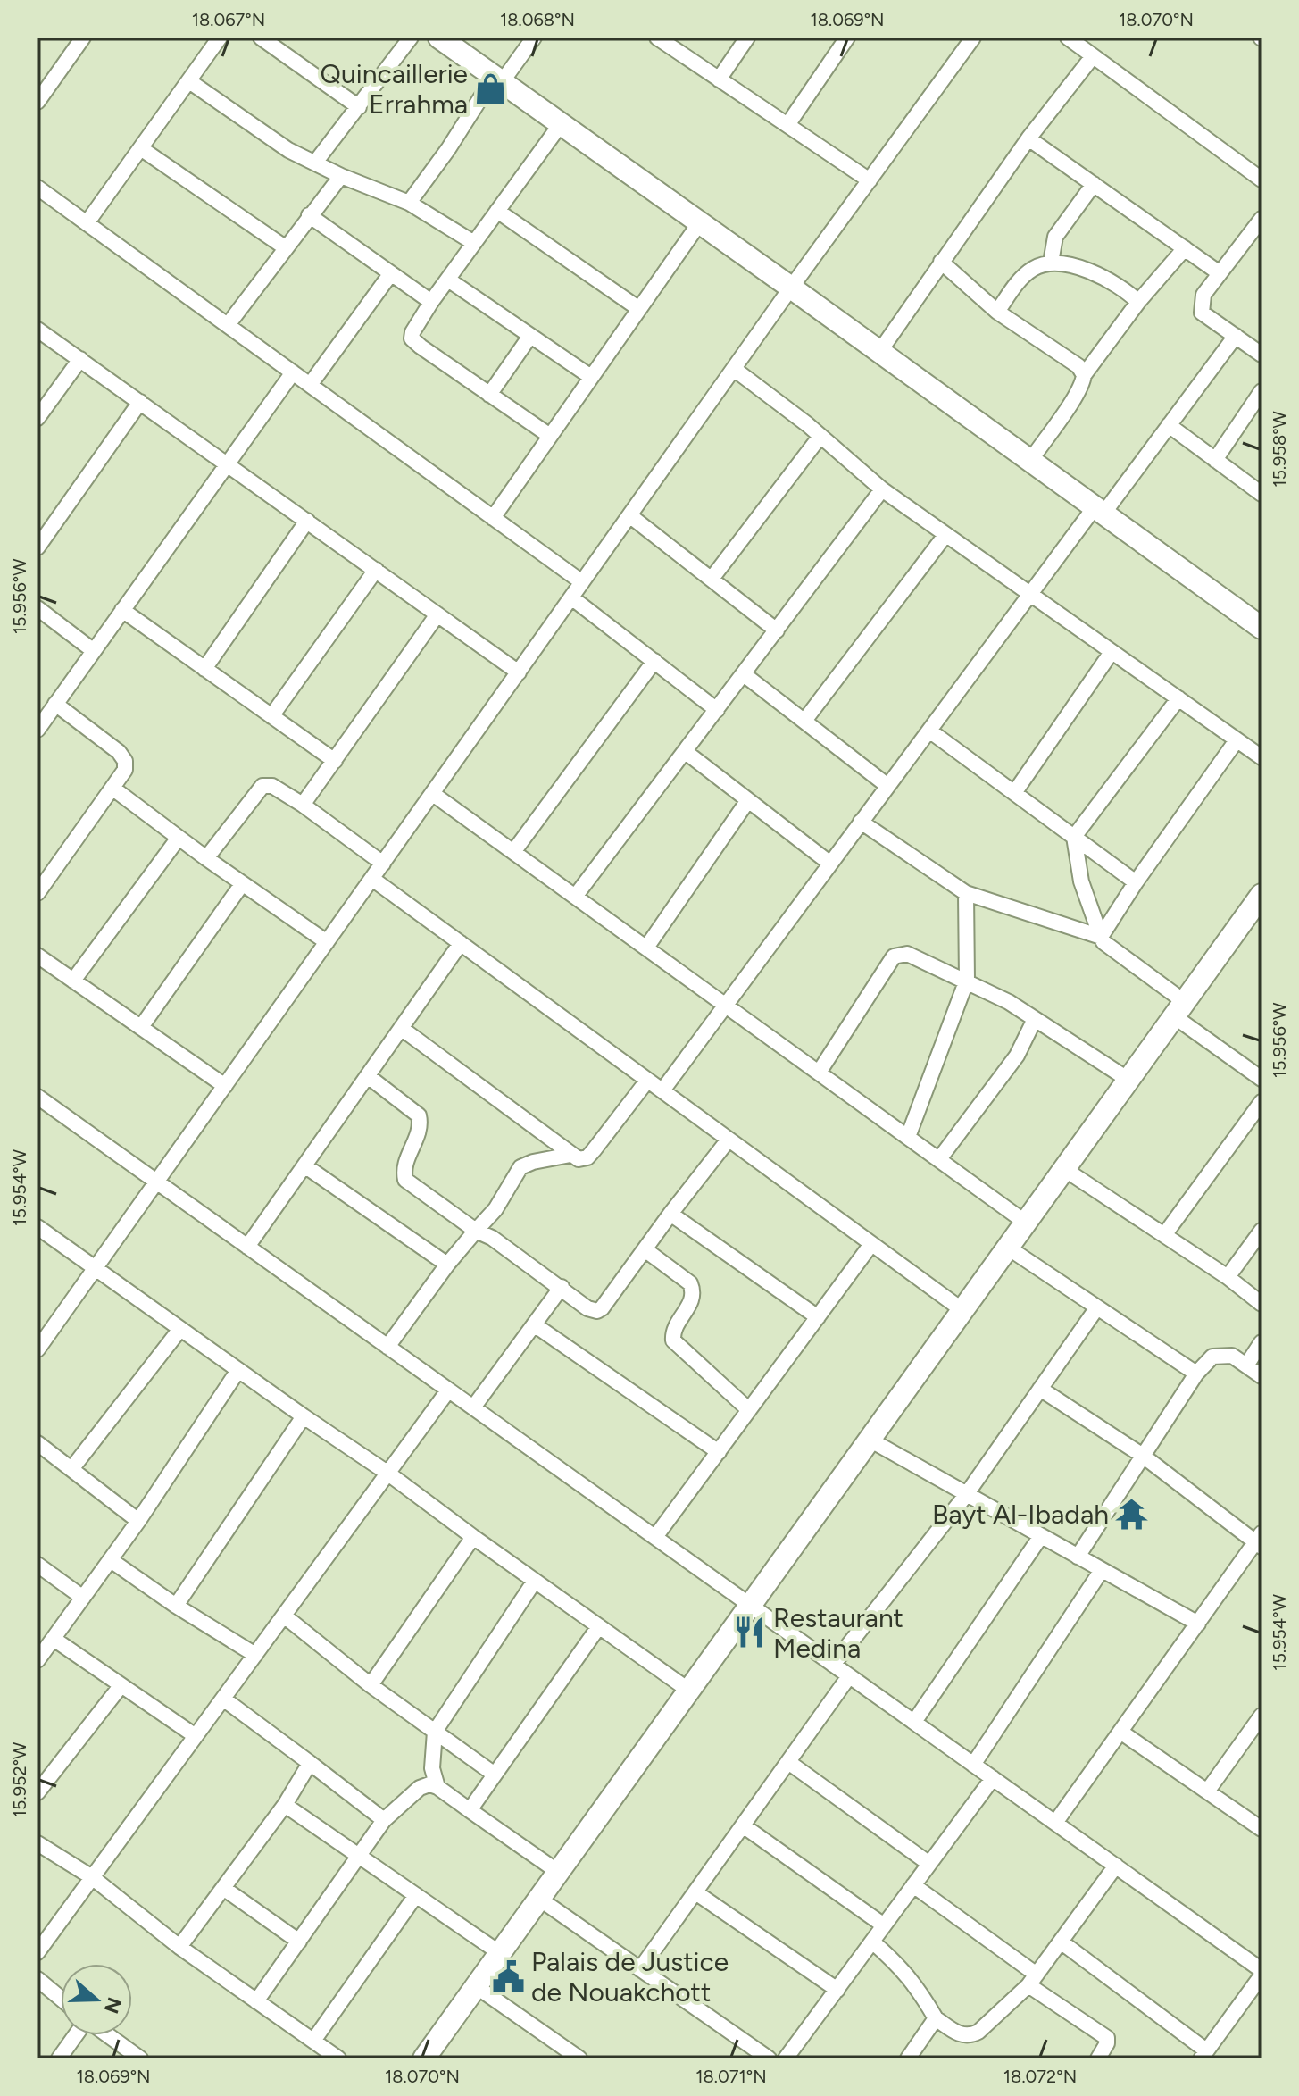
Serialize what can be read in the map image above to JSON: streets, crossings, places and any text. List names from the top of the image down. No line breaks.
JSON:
{"places":{"shop":["Quincaillerie Errahma"],"temple":["Bayt Al-Ibadah"],"restaurant":["Restaurant Medina"],"public building":["Palais de Justice de Nouakchott"]},"north":"right","coordinates":["18.067°N","18.068°N","18.069°N","18.070°N","15.958°W","15.956°W","15.954°W","15.952°W","18.071°N","18.072°N"]}
